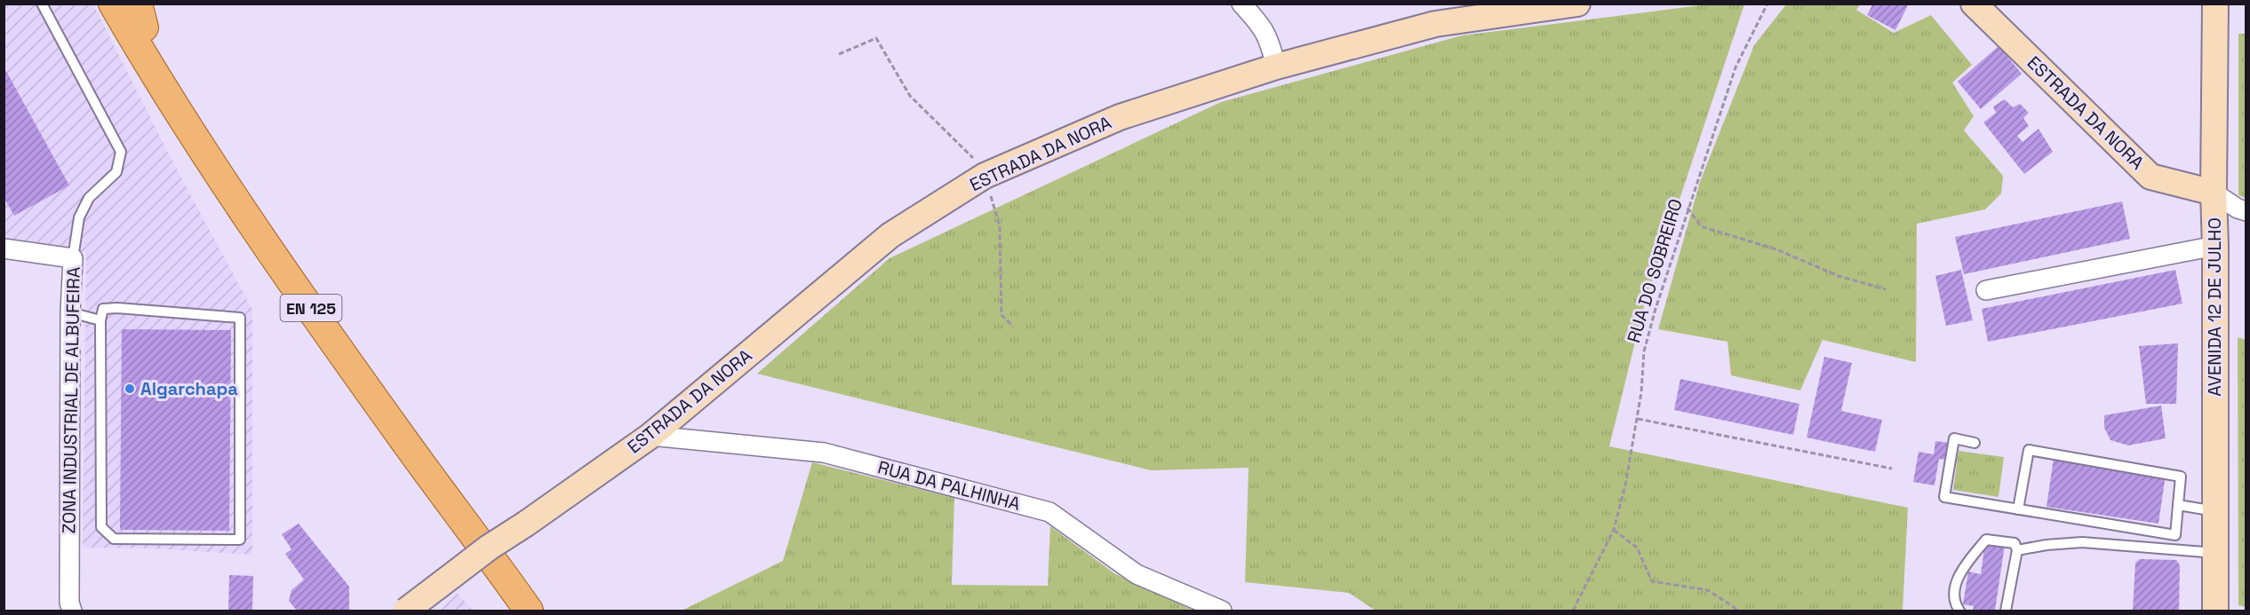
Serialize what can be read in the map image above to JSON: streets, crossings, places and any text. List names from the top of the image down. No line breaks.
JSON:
{"streets":{"main road":["EN 125"],"street":["ESTRADA DA NORA","AVENIDA 12 DE JULHO","ZONA INDUSTRIAL DE ALBUFEIRA","RUA DA PALHINHA"],"path":["RUA DO SOBREIRO"]},"crossings":[["ESTRADA DA NORA","AVENIDA 12 DE JULHO"],["ESTRADA DA NORA","RUA DA PALHINHA"]],"places":["Algarchapa"]}
